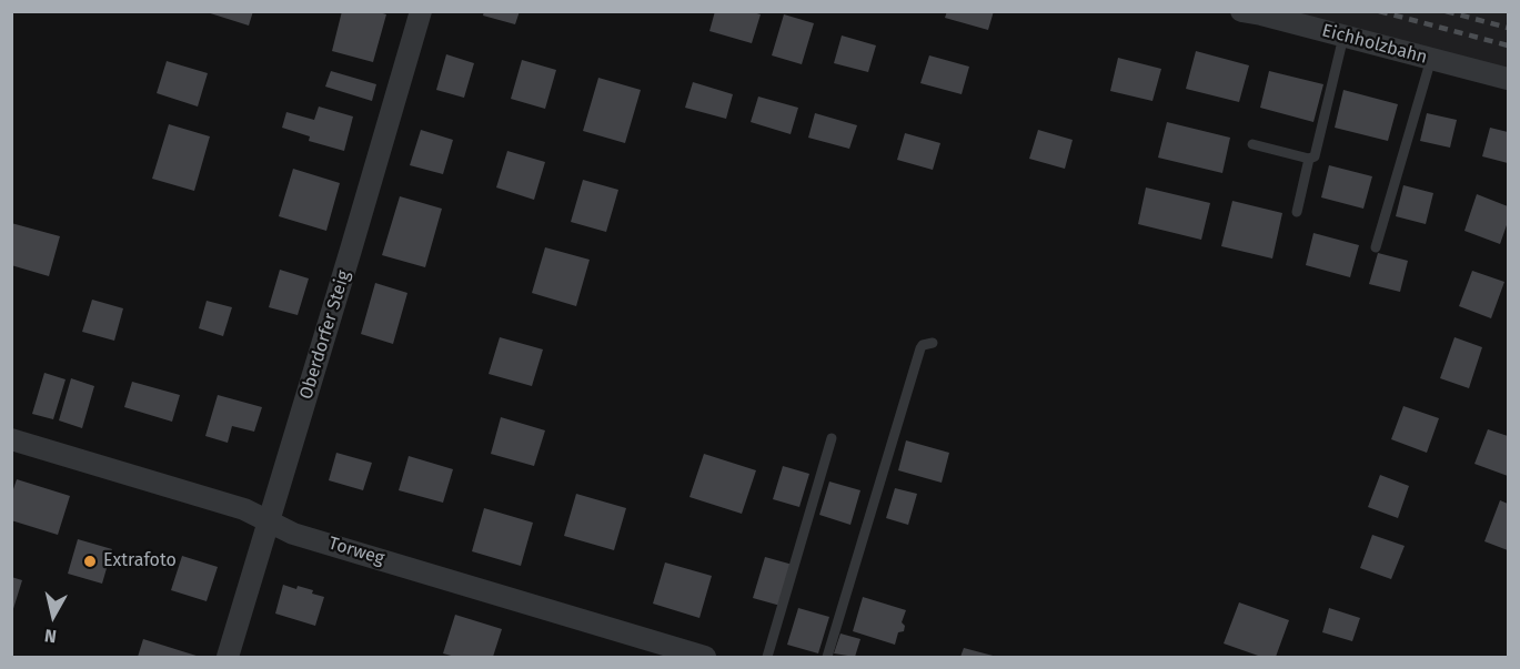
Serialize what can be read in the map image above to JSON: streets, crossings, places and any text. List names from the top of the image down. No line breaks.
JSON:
{"streets":{"street":["Eichholzbahn","Oberdorfer Steig","Torweg"]},"crossings":[["Oberdorfer Steig","Torweg"]],"places":["Extrafoto"],"north":"bottom"}
